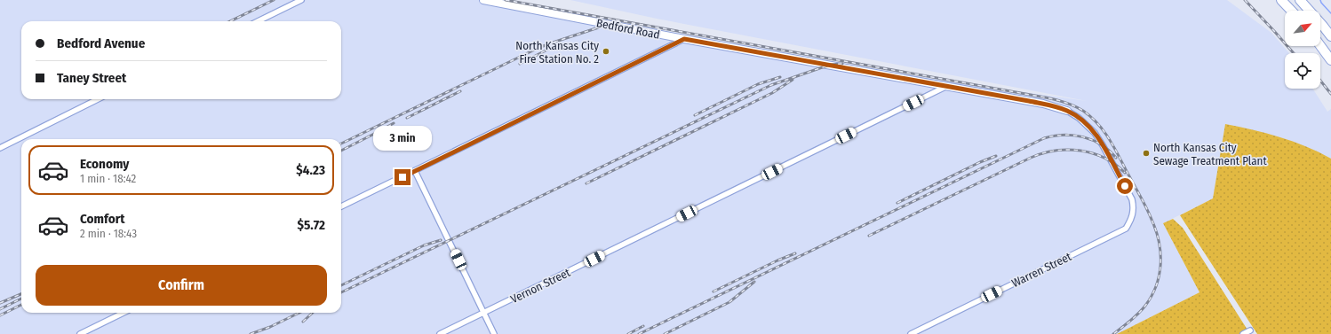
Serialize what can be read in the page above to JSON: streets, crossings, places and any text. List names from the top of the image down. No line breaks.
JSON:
{"streets":{"street":["Bedford Road","Warren Street","Vernon Street"]},"crossings":[["Bedford Road","Warren Street"],["Bedford Road","Vernon Street"]],"places":["North Kansas City Fire Station No. 2","North Kansas City Sewage Treatment Plant"],"north":"top right","page":{"banner":["Bedford Avenue","Taney Street"],"bubble":"3 min","list":[{"name":"Economy","note":"1 min · 18:42","value":"$4.23"},{"name":"Comfort","note":"2 min · 18:43","value":"$5.72"}],"buttons":"Confirm"}}
